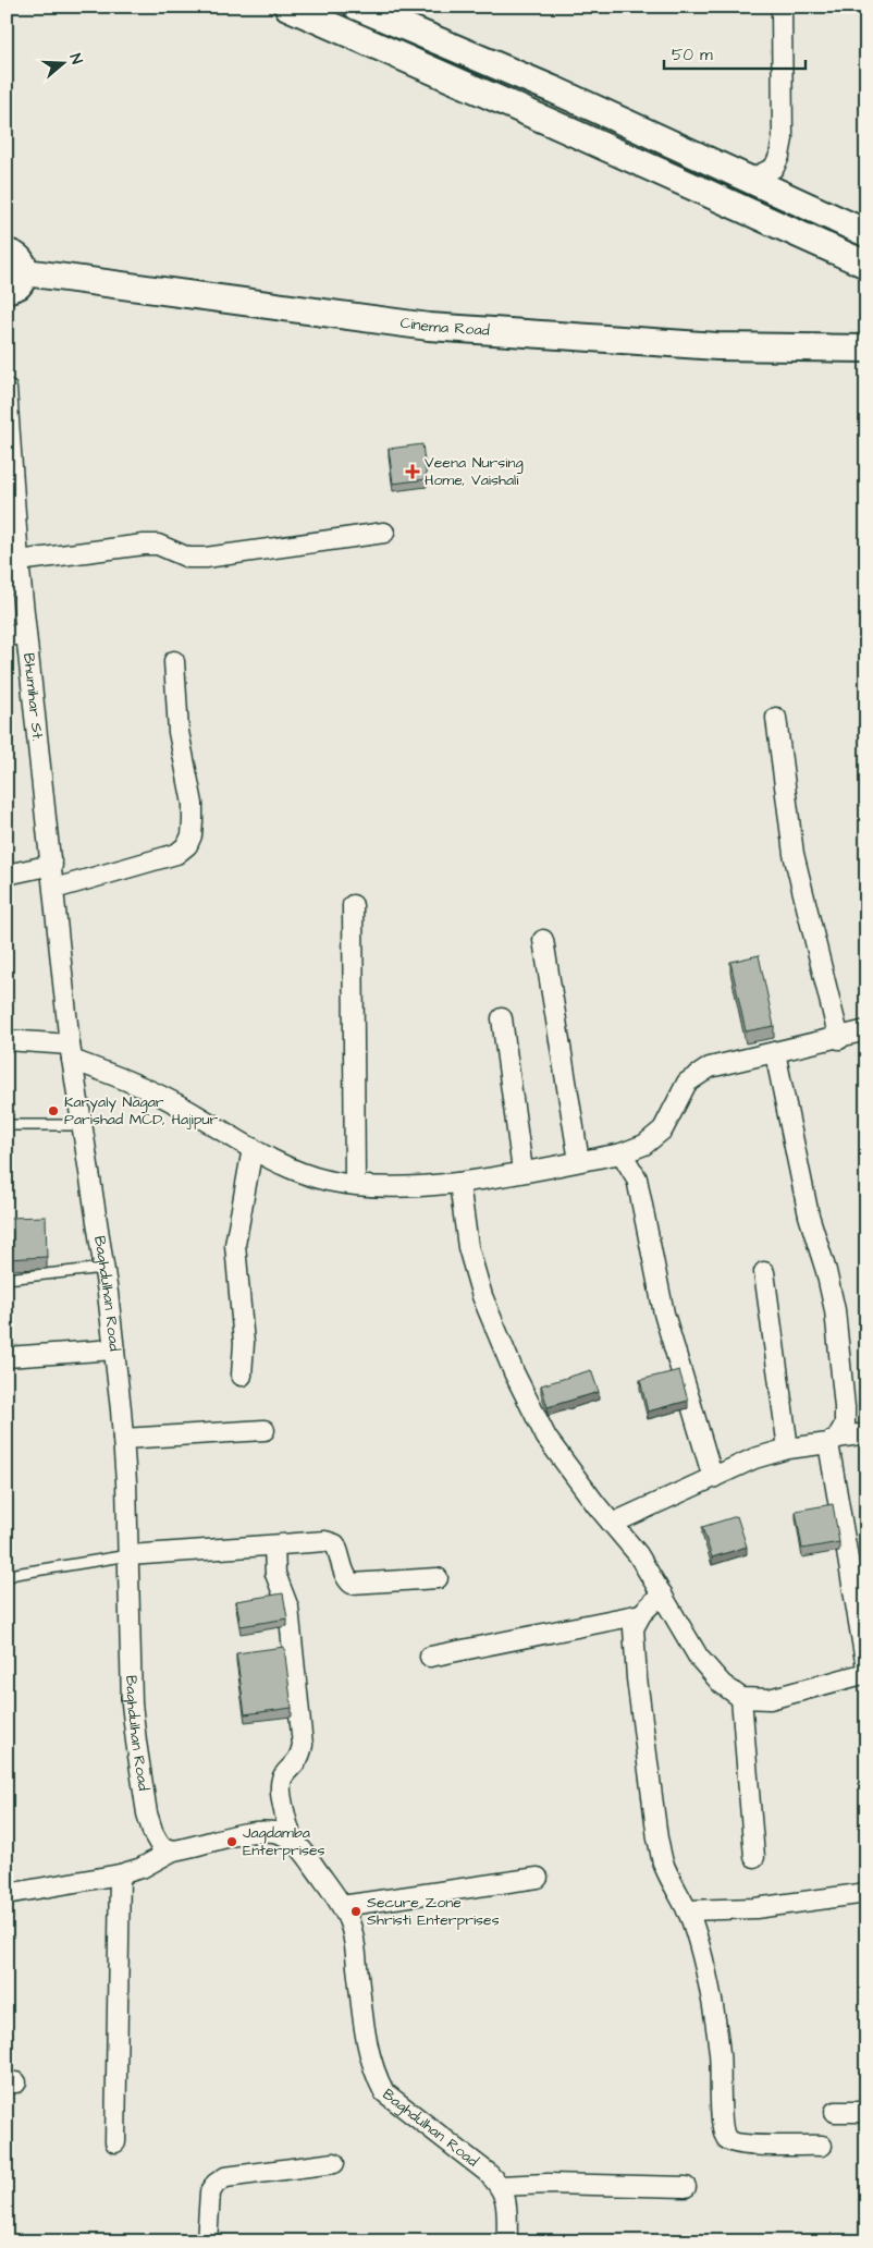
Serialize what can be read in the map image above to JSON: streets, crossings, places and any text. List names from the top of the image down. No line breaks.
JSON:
{"streets":{"main road":["Cinema Road"],"street":["Bhumihar St.","Baghdulhan Road"]},"crossings":[["Bhumihar St.","Baghdulhan Road"]],"places":{"health":["Veena Nursing Home, Vaishali"],"other":["Karyaly Nagar Parishad MCD, Hajipur","Jagdamba Enterprises","Secure Zone Shristi Enterprises"]},"scale_bar":"50 m","north":"right"}
